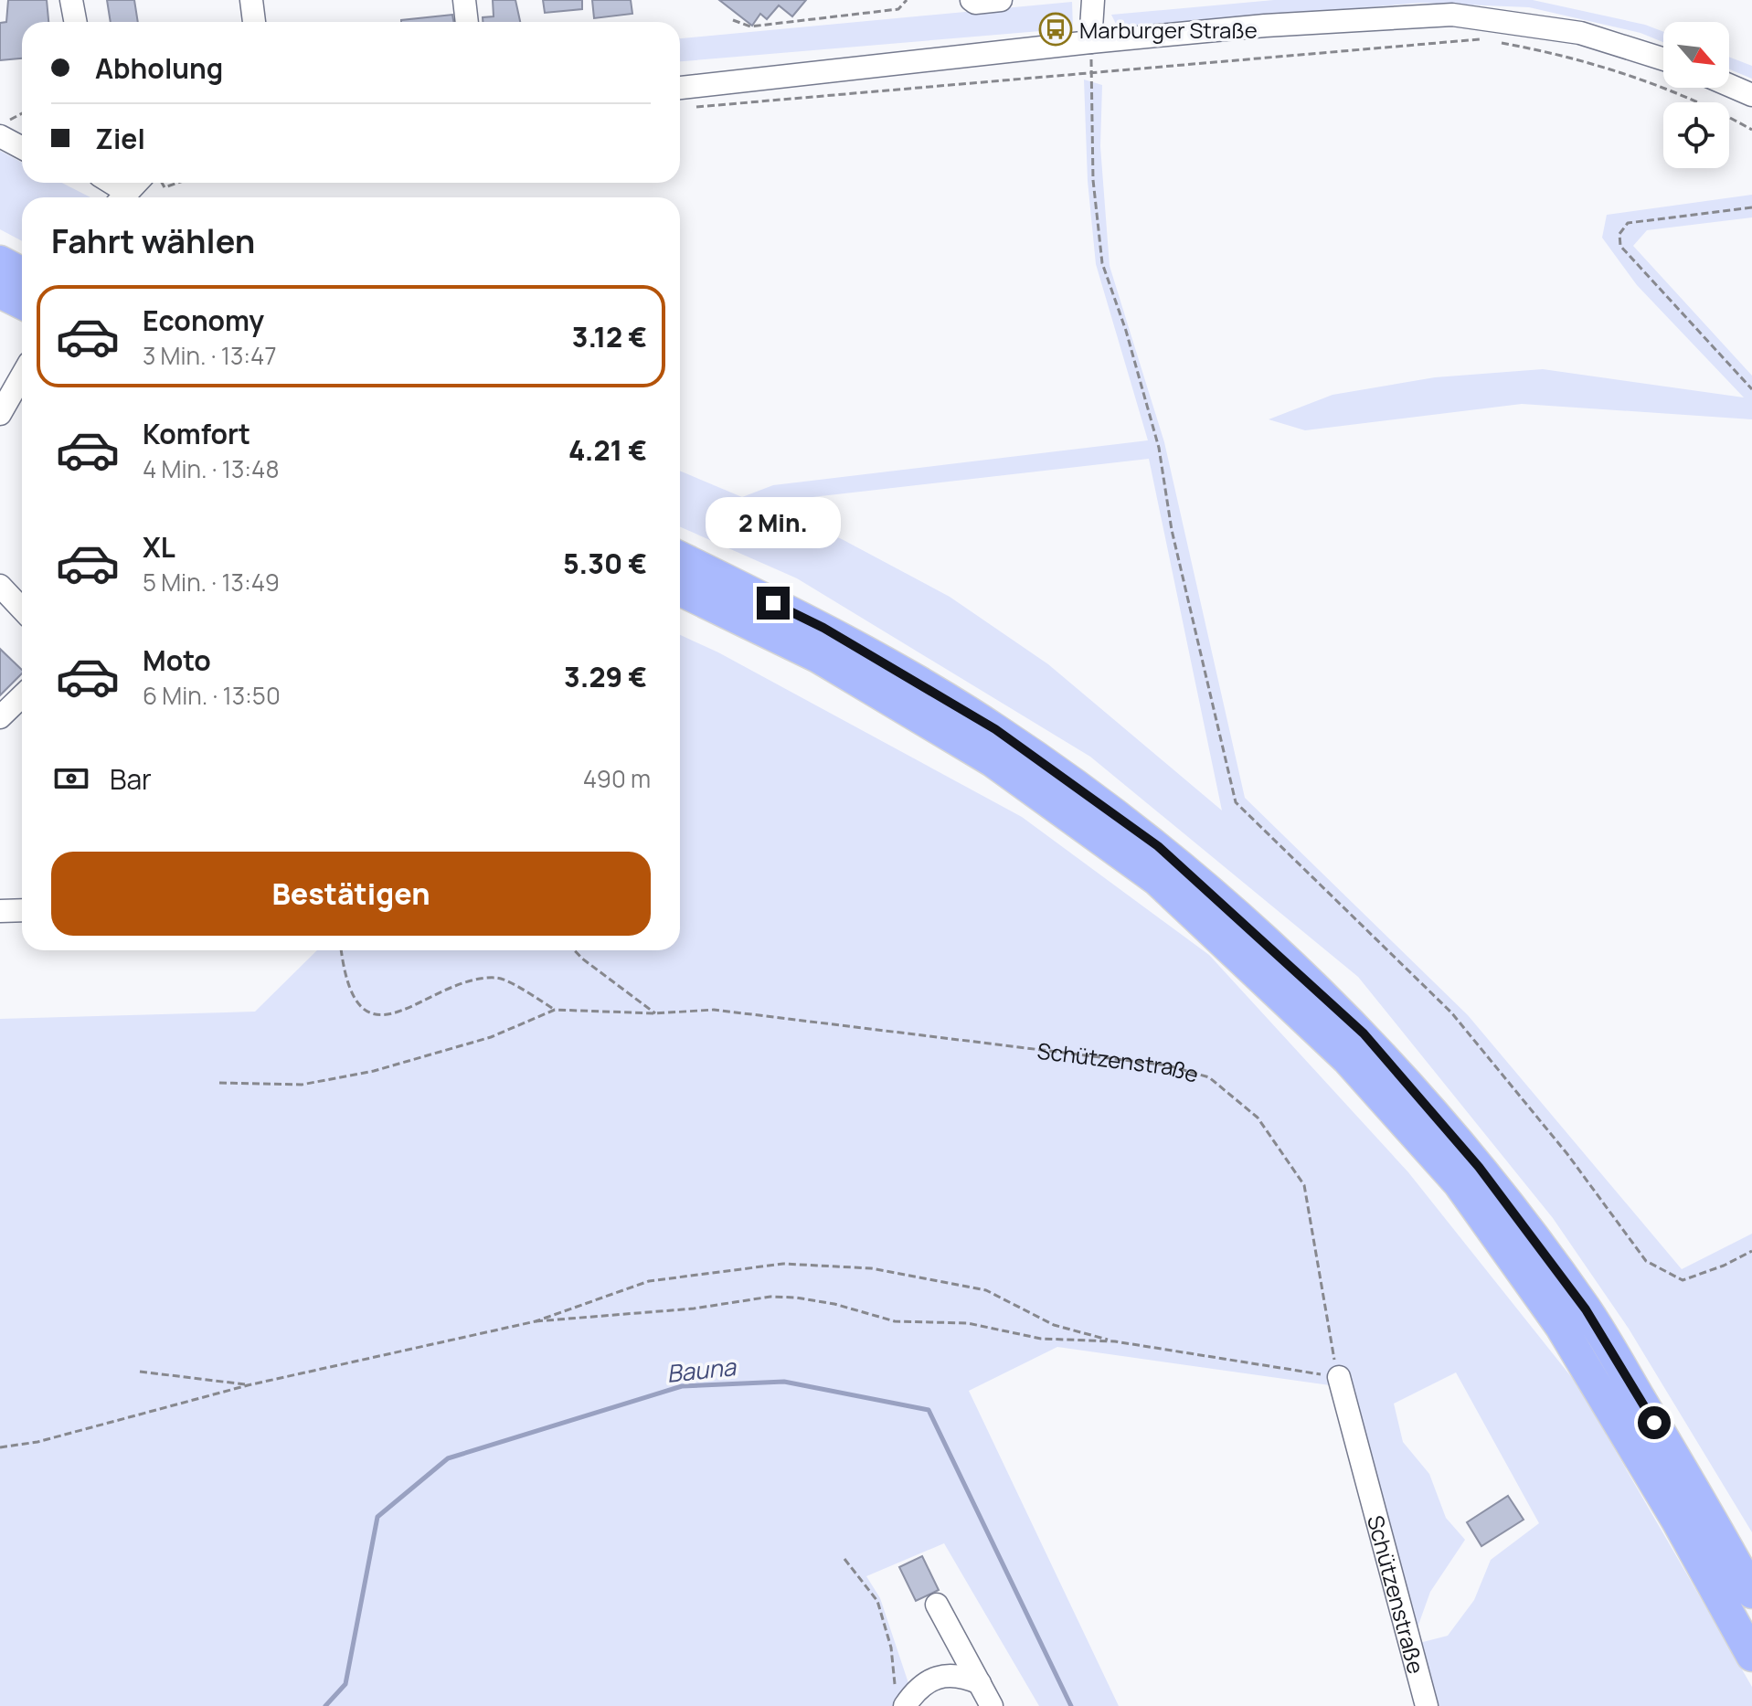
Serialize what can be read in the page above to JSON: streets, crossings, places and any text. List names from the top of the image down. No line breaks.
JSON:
{"streets":{"street":["Schützenstraße"]},"water":["Bauna"],"places":{"bus stop":["Marburger Straße"]},"north":"bottom right","page":{"banner":["Abholung","Ziel"],"heading":"Fahrt wählen","list":[{"name":"Economy","note":"3 Min. · 13:47","value":"3.12 €"},{"name":"Komfort","note":"4 Min. · 13:48","value":"4.21 €"},{"name":"XL","note":"5 Min. · 13:49","value":"5.30 €"},{"name":"Moto","note":"6 Min. · 13:50","value":"3.29 €"}],"bubble":"2 Min.","pay":["Bar","490 m"],"buttons":"Bestätigen"}}
